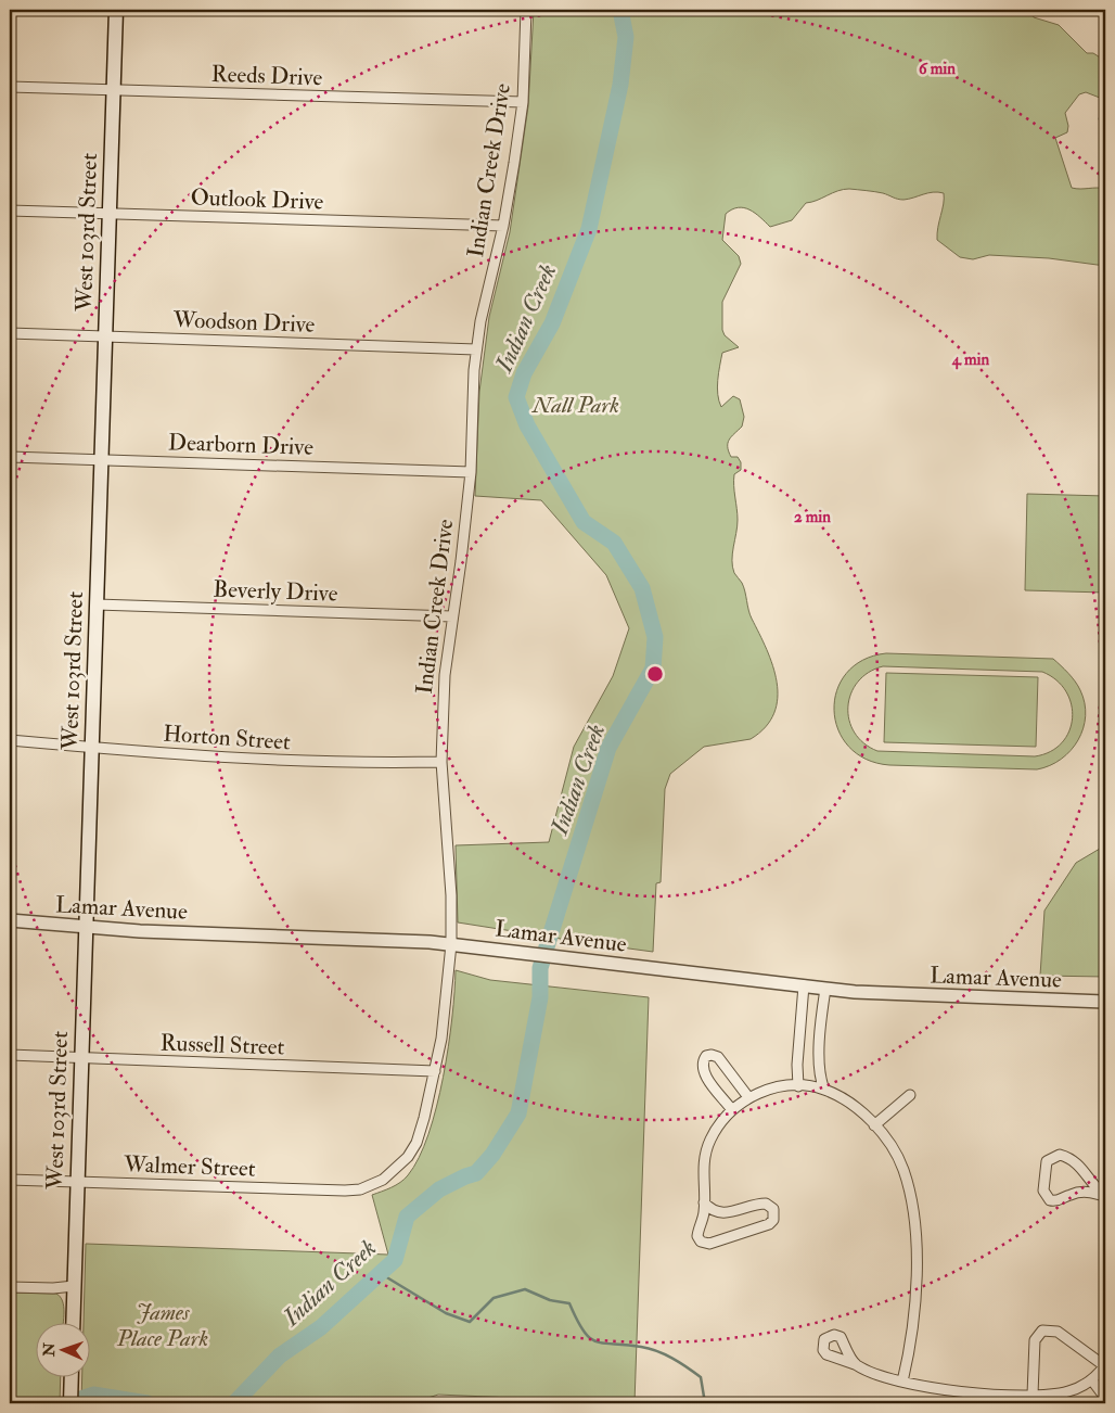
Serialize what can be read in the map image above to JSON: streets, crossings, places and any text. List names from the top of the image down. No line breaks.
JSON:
{"streets":{"main road":["West 103rd Street"],"street":["Reeds Drive","Indian Creek Drive","Outlook Drive","Woodson Drive","Dearborn Drive","Beverly Drive","Horton Street","Lamar Avenue","Russell Street","Walmer Street"]},"crossings":[["Reeds Drive","Indian Creek Drive"],["Reeds Drive","West 103rd Street"],["Indian Creek Drive","Outlook Drive"],["Indian Creek Drive","Woodson Drive"],["Indian Creek Drive","Dearborn Drive"],["Indian Creek Drive","Beverly Drive"],["Indian Creek Drive","Horton Street"],["Indian Creek Drive","Lamar Avenue"],["Indian Creek Drive","Russell Street"],["Indian Creek Drive","Walmer Street"],["Outlook Drive","West 103rd Street"],["West 103rd Street","Woodson Drive"],["West 103rd Street","Dearborn Drive"],["West 103rd Street","Beverly Drive"],["West 103rd Street","Horton Street"],["West 103rd Street","Lamar Avenue"],["West 103rd Street","Russell Street"],["West 103rd Street","Walmer Street"]],"water":["Indian Creek"],"parks":["Nall Park","James Place Park"],"north":"left","rings":["6 min","4 min","2 min"]}
